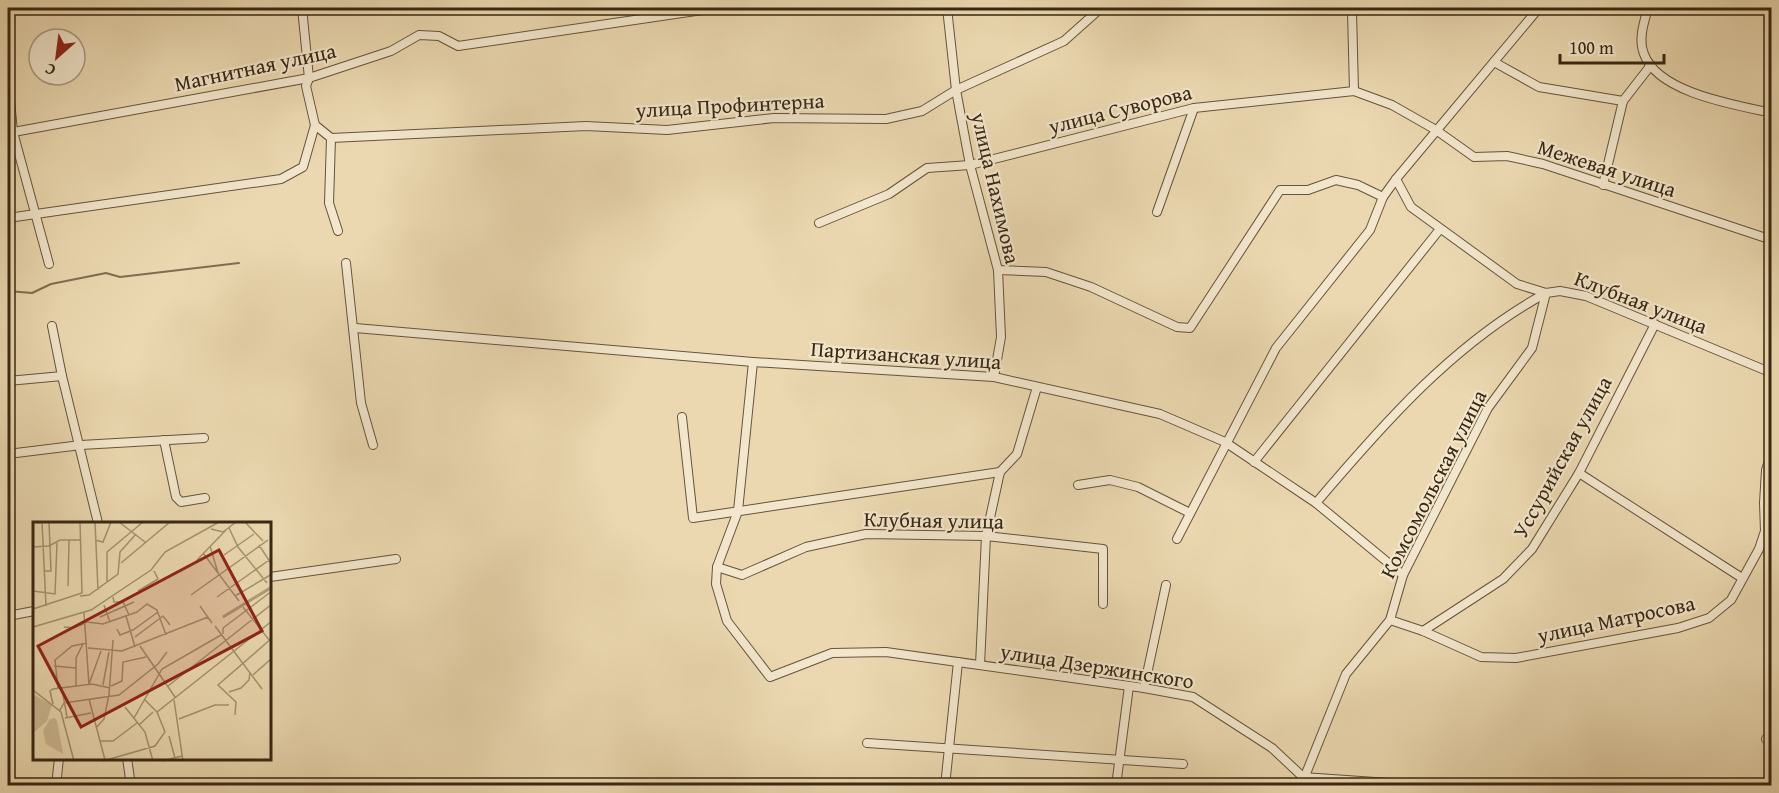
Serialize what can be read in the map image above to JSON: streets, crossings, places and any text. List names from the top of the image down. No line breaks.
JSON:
{"streets":{"street":["Магнитная улица","улица Профинтерна","улица Суворова","Межевая улица","улица Нахимова","Клубная улица","Партизанская улица","Уссурийская улица","Комсомольская улица","улица Матросова","улица Дзержинского"]},"crossings":[["улица Профинтерна","улица Нахимова"],["улица Суворова","Межевая улица"],["улица Суворова","улица Нахимова"],["улица Нахимова","Партизанская улица"],["Клубная улица","Уссурийская улица"],["Клубная улица","Комсомольская улица"],["Клубная улица","улица Дзержинского"],["Партизанская улица","Комсомольская улица"],["Уссурийская улица","улица Матросова"],["Комсомольская улица","улица Матросова"],["Комсомольская улица","улица Дзержинского"]],"scale_bar":"100 m","north":"bottom left"}
